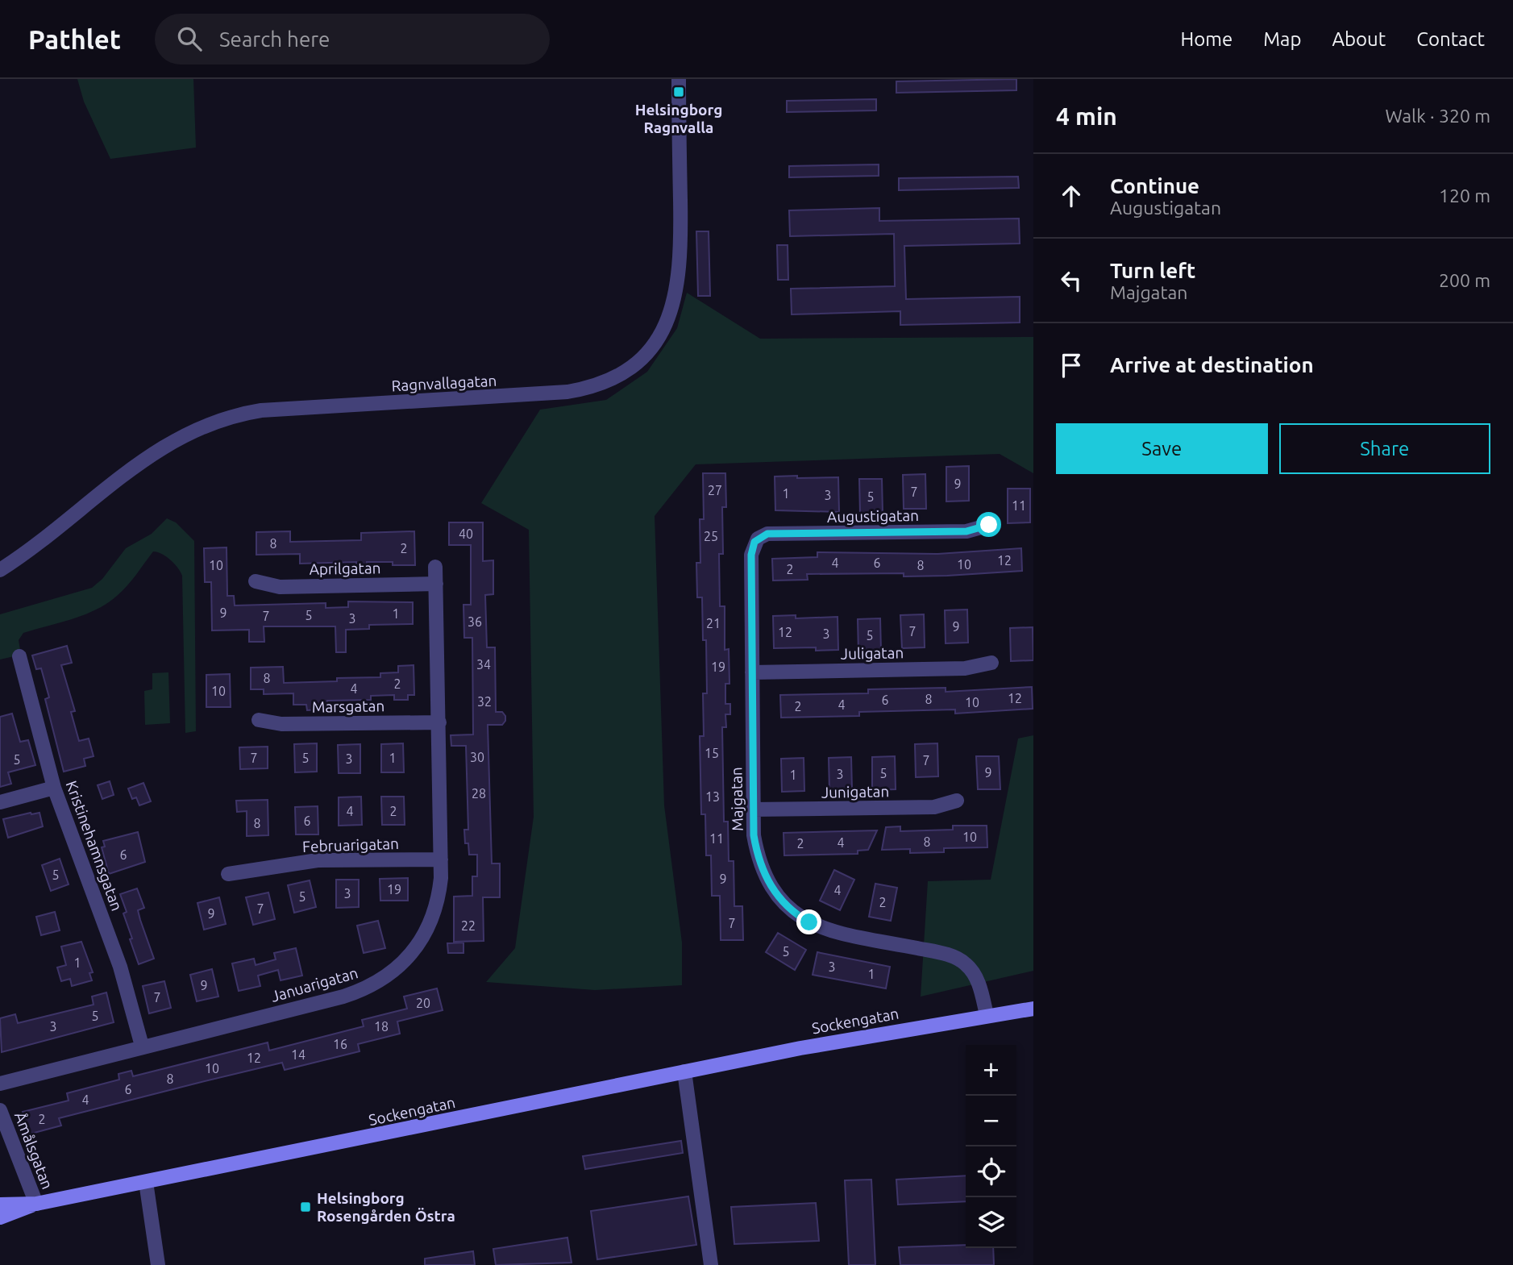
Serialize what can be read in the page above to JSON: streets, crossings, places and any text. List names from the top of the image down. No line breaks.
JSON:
{"streets":{"street":["Ragnvallagatan","Augustigatan","Aprilgatan","Juligatan","Marsgatan","Junigatan","Majgatan","Februarigatan","Kristinehamnsgatan","Januarigatan","Sockengatan","Åmålsgatan"]},"crossings":[["Augustigatan","Majgatan"],["Aprilgatan","Januarigatan"],["Juligatan","Majgatan"],["Marsgatan","Januarigatan"],["Junigatan","Majgatan"],["Majgatan","Sockengatan"],["Februarigatan","Januarigatan"],["Kristinehamnsgatan","Januarigatan"],["Sockengatan","Åmålsgatan"]],"places":{"transit":["Helsingborg Ragnvalla","Helsingborg Rosengården Östra"]},"house_numbers":["9","27","7","1","3","5","11","40","25","8","2","12","4","6","10","10","8","2","9","1","5","7","3","36","21","9","7","12","3","5","34","19","8","2","4","10","12","8","6","32","10","4","2","15","30","7","5","1","3","5","7","9","5","3","1","28","13","4","2","6","8","10","11","8","4","2","6","5","9","19","4","3","5","2","7","9","7","22","5","1","3","1","9","7","20","5","3","18","16","14","12","10","8","6","4","2"],"page":{"header":"Pathlet","search":"Search here","nav":["Home","Map","About","Contact"],"heading":["4 min","Walk · 320 m"],"list":[["Continue","Augustigatan","120 m"],["Turn left","Majgatan","200 m"],"Arrive at destination"],"buttons":["Save","Share"],"map_buttons":["+","−"]}}
